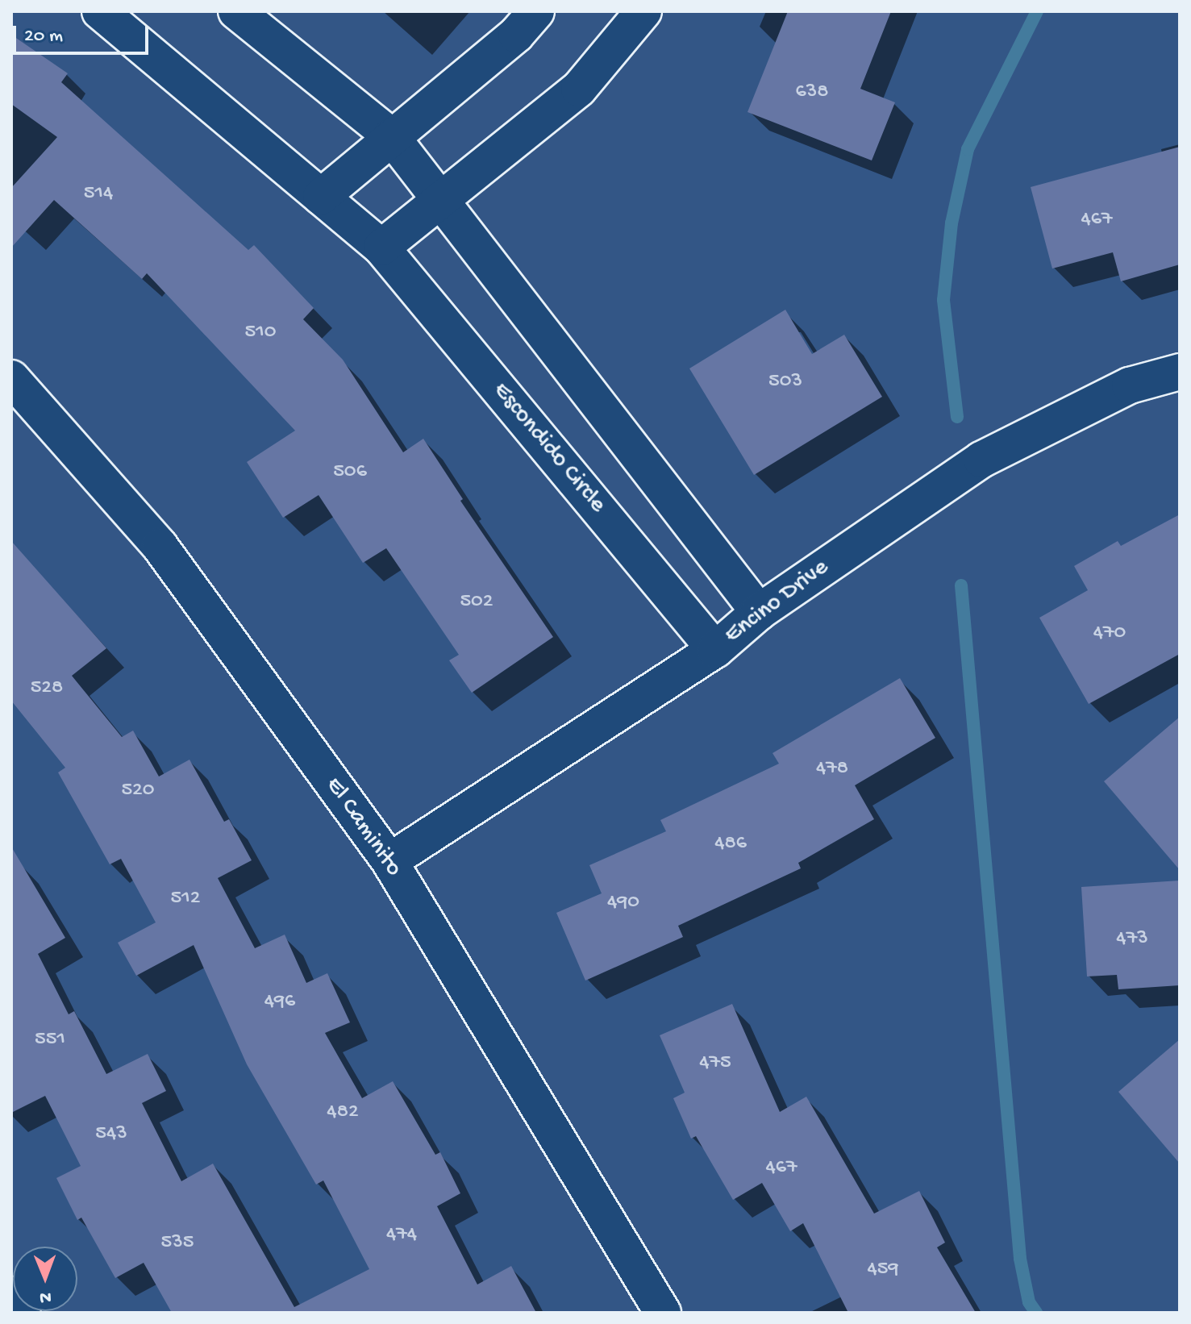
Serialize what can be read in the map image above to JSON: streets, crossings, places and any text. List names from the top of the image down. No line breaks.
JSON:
{"streets":{"street":["Escondido Circle","Encino Drive","El Caminito"]},"crossings":[["Escondido Circle","Encino Drive"],["Encino Drive","El Caminito"]],"house_numbers":["638","514","467","510","503","506","502","470","528","478","520","486","512","490","473","496","551","475","482","543","467","474","535","459"],"scale_bar":"20 m","north":"bottom"}
